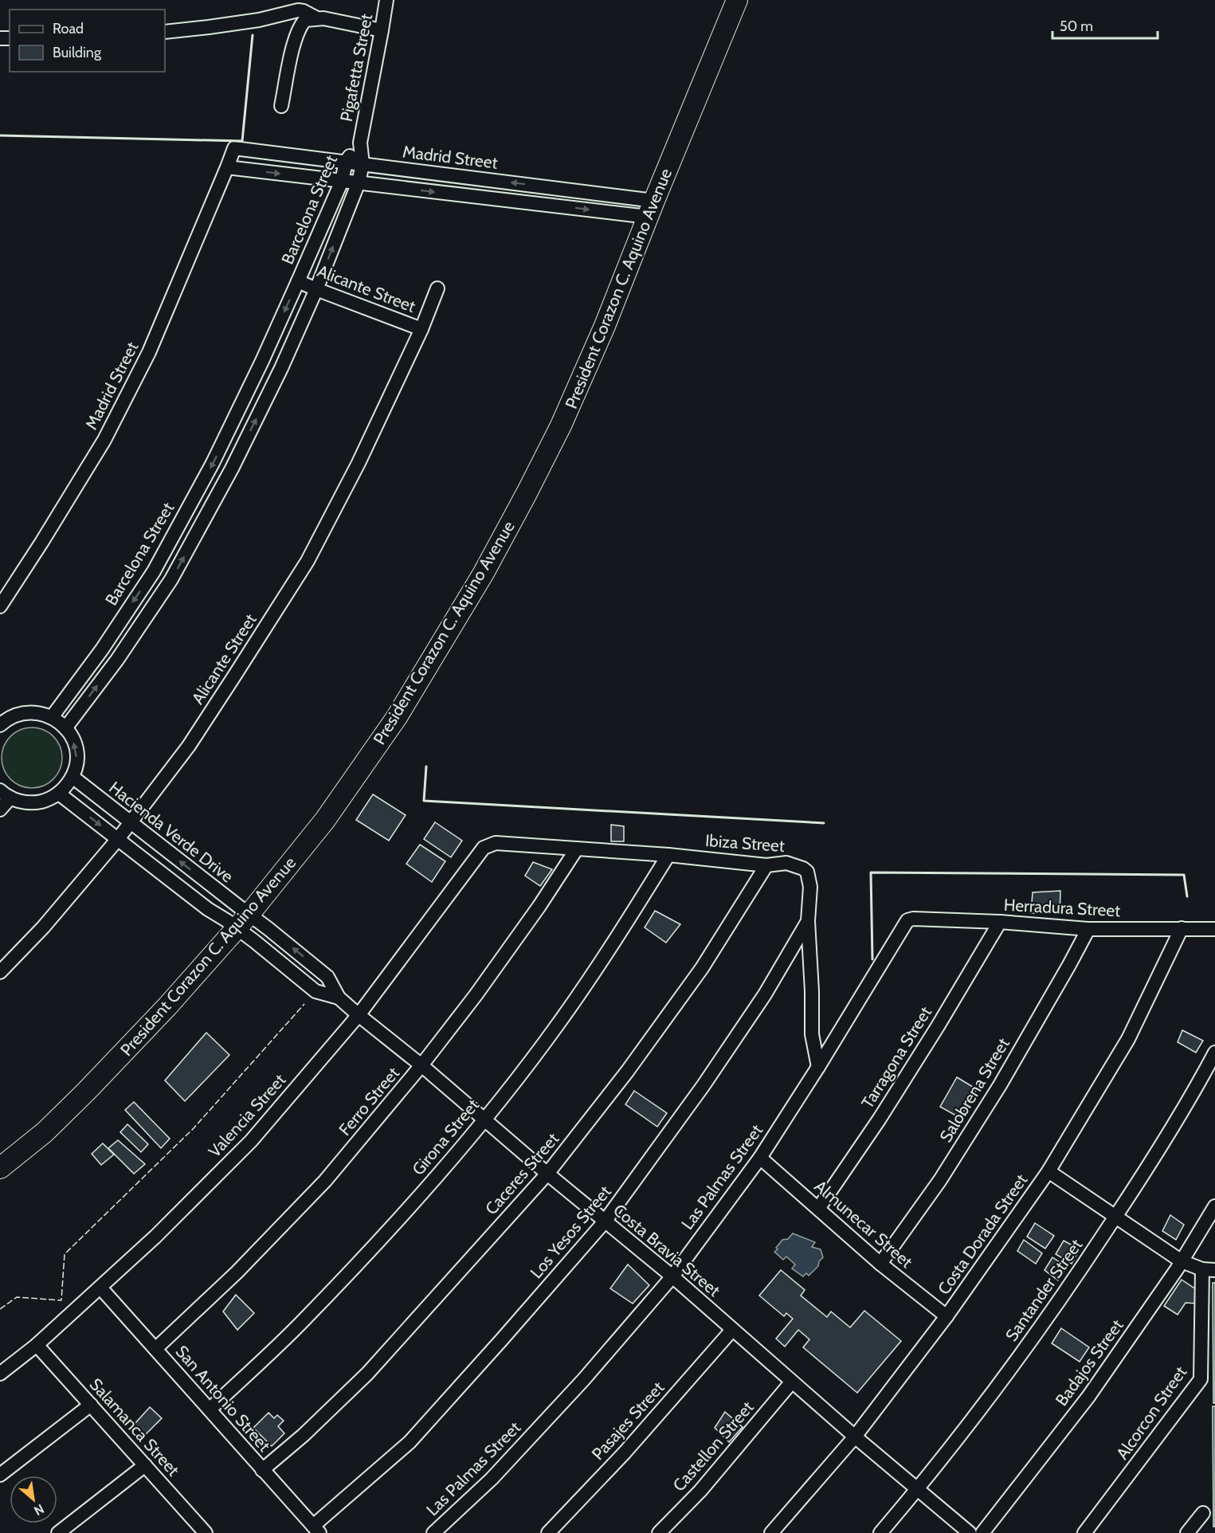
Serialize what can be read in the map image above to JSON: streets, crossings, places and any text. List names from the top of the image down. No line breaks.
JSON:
{"streets":{"main road":["President Corazon C. Aquino Avenue"],"street":["Pigafetta Street","Madrid Street","Barcelona Street","Alicante Street","Hacienda Verde Drive","Ibiza Street","Herradura Street","Tarragona Street","Salobrena Street","Ferro Street","Valencia Street","Girona Street","Caceres Street","Las Palmas Street","Almunecar Street","Los Yesos Street","Costa Dorada Street","Costa Bravia Street","Santander Street","Badajos Street","San Antonio Street","Alcorcon Street","Pasajes Street","Salamanca Street","Castellon Street"]},"crossings":[["Pigafetta Street","Barcelona Street"],["Madrid Street","Barcelona Street"],["Madrid Street","President Corazon C. Aquino Avenue"],["Barcelona Street","Alicante Street"],["Alicante Street","Hacienda Verde Drive"],["President Corazon C. Aquino Avenue","Hacienda Verde Drive"],["President Corazon C. Aquino Avenue","Costa Bravia Street"],["Hacienda Verde Drive","Costa Bravia Street"],["Ibiza Street","Ferro Street"],["Ibiza Street","Valencia Street"],["Ibiza Street","Girona Street"],["Ibiza Street","Caceres Street"],["Ibiza Street","Las Palmas Street"],["Ibiza Street","Los Yesos Street"],["Herradura Street","Tarragona Street"],["Herradura Street","Salobrena Street"],["Herradura Street","Las Palmas Street"],["Herradura Street","Costa Dorada Street"],["Tarragona Street","Almunecar Street"],["Salobrena Street","Almunecar Street"],["Ferro Street","Costa Bravia Street"],["Ferro Street","San Antonio Street"],["Valencia Street","Costa Bravia Street"],["Valencia Street","San Antonio Street"],["Valencia Street","Salamanca Street"],["Girona Street","Costa Bravia Street"],["Girona Street","San Antonio Street"],["Caceres Street","Costa Bravia Street"],["Caceres Street","San Antonio Street"],["Las Palmas Street","Almunecar Street"],["Las Palmas Street","Costa Bravia Street"],["Almunecar Street","Costa Dorada Street"],["Los Yesos Street","Costa Bravia Street"],["Los Yesos Street","San Antonio Street"],["Costa Dorada Street","Costa Bravia Street"],["Costa Bravia Street","Santander Street"],["Costa Bravia Street","Pasajes Street"],["Costa Bravia Street","Castellon Street"]],"legend":["Road","Building"],"scale_bar":"50 m","north":"bottom right"}
